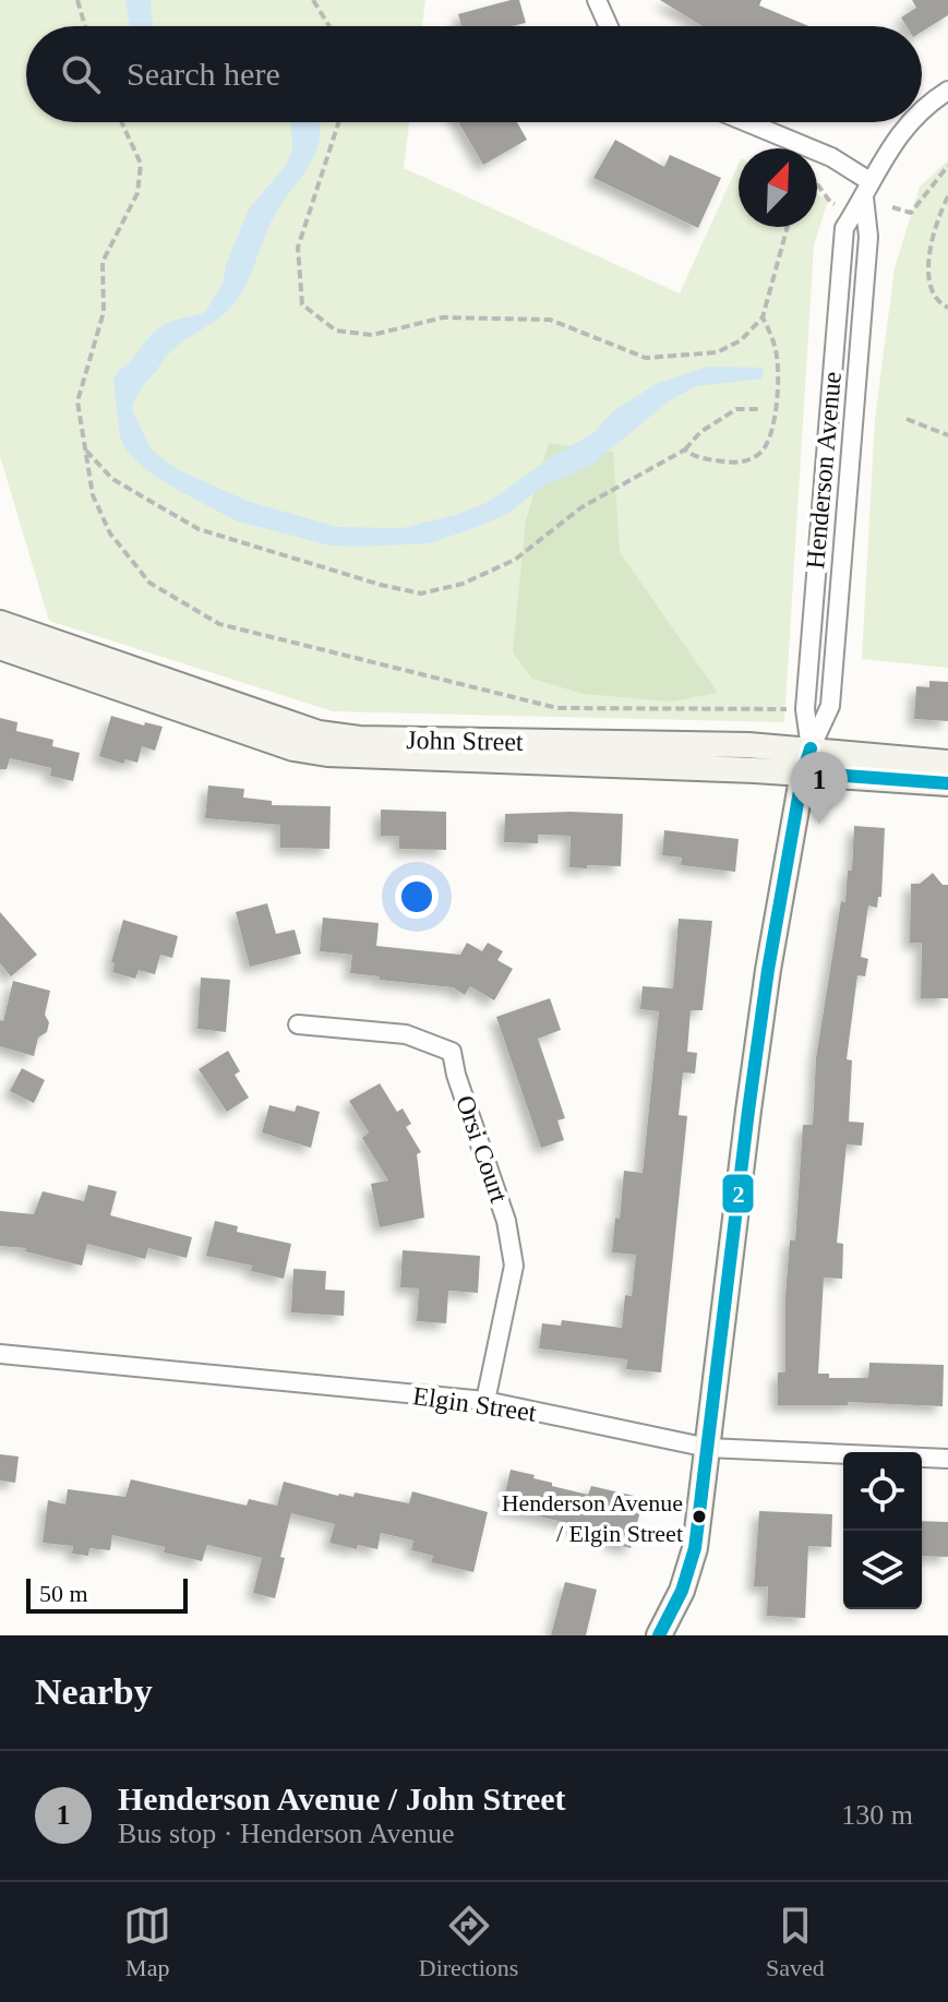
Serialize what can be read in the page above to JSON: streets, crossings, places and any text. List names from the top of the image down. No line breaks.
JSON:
{"streets":{"main road":["Henderson Avenue","John Street"],"street":["Orsi Court","Elgin Street"]},"crossings":[["Henderson Avenue","John Street"],["Henderson Avenue","Elgin Street"],["Orsi Court","Elgin Street"]],"places":["Henderson Avenue / Elgin Street"],"lines":["transit line 2"],"scale_bar":"50 m","north":"top right","page":{"search":"Search here","pins":"1","scale":"50 m","heading":"Nearby","list":[{"mark":"1","name":"Henderson Avenue / John Street","note":"Bus stop · Henderson Avenue","value":"130 m"}],"nav":["Map","Directions","Saved"]}}
